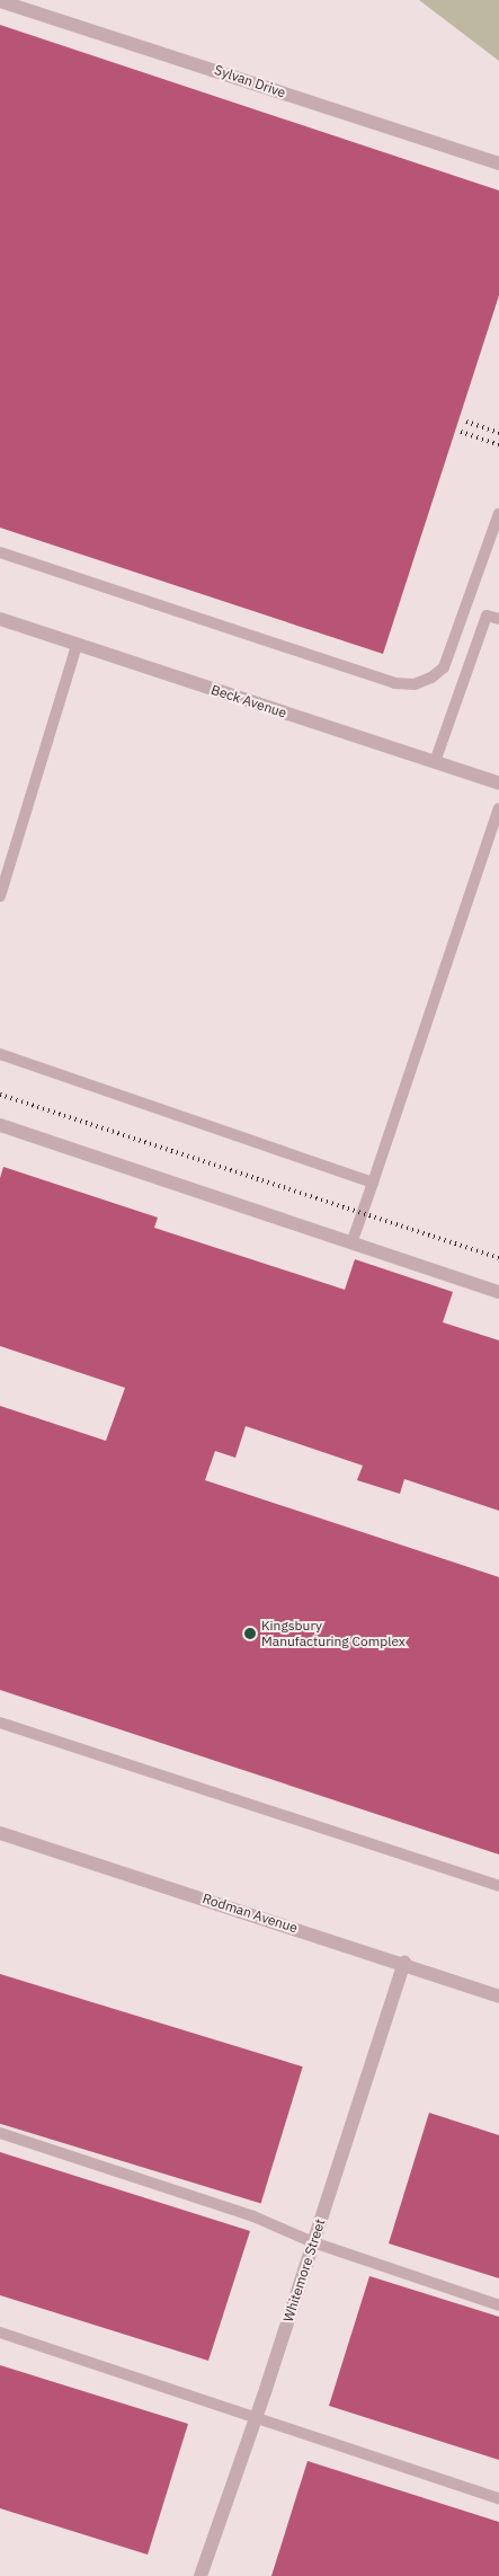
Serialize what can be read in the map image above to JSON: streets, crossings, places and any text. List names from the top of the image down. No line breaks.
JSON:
{"streets":{"street":["Sylvan Drive","Beck Avenue","Rodman Avenue","Whitemore Street"]},"crossings":[["Rodman Avenue","Whitemore Street"]],"places":["Kingsbury Manufacturing Complex"]}
